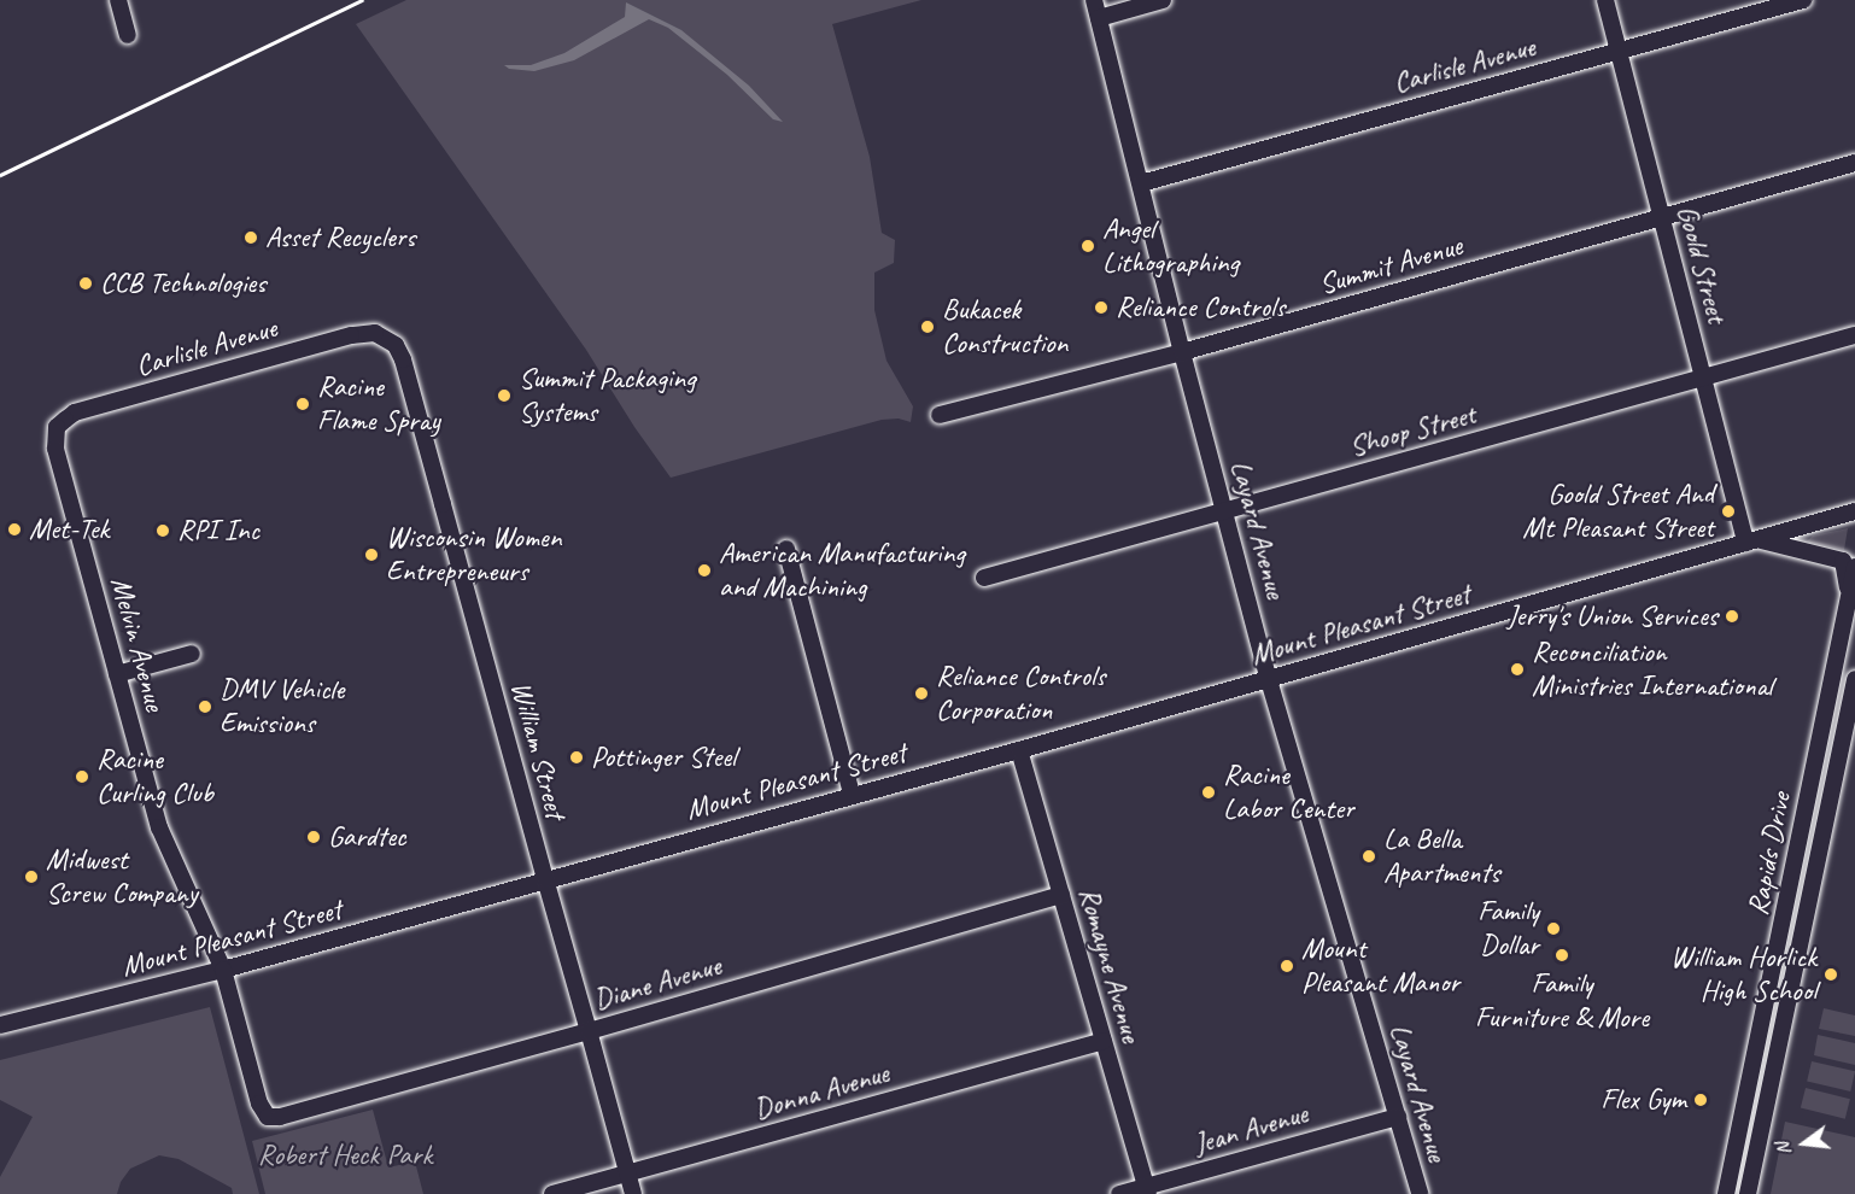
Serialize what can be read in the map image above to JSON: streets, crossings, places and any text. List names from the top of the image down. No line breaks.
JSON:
{"streets":{"street":["Carlisle Avenue","Goold Street","Summit Avenue","Shoop Street","Layard Avenue","Mount Pleasant Street","Melvin Avenue","William Street","Rapids Drive","Romayne Avenue","Diane Avenue","Donna Avenue","Jean Avenue"]},"crossings":[["Carlisle Avenue","Goold Street"],["Carlisle Avenue","Layard Avenue"],["Carlisle Avenue","Melvin Avenue"],["Carlisle Avenue","William Street"],["Goold Street","Summit Avenue"],["Goold Street","Shoop Street"],["Goold Street","Mount Pleasant Street"],["Summit Avenue","Layard Avenue"],["Shoop Street","Layard Avenue"],["Layard Avenue","Mount Pleasant Street"],["Layard Avenue","Jean Avenue"],["Mount Pleasant Street","Melvin Avenue"],["Mount Pleasant Street","William Street"],["Mount Pleasant Street","Romayne Avenue"],["Melvin Avenue","Diane Avenue"],["William Street","Diane Avenue"],["William Street","Donna Avenue"],["Romayne Avenue","Diane Avenue"],["Romayne Avenue","Donna Avenue"],["Romayne Avenue","Jean Avenue"]],"parks":["Robert Heck Park"],"places":["Asset Recyclers","Angel Lithographing","CCB Technologies","Reliance Controls","Bukacek Construction","Summit Packaging Systems","Racine Flame Spray","Goold Street And Mt Pleasant Street","Met-Tek","RPI Inc","Wisconsin Women Entrepreneurs","American Manufacturing and Machining","Jerry's Union Services","Reconciliation Ministries International","Reliance Controls Corporation","DMV Vehicle Emissions","Pottinger Steel","Racine Curling Club","Racine Labor Center","Gardtec","La Bella Apartments","Midwest Screw Company","Family Dollar","Family Furniture & More","Mount Pleasant Manor","William Horlick High School","Flex Gym"],"north":"left"}
